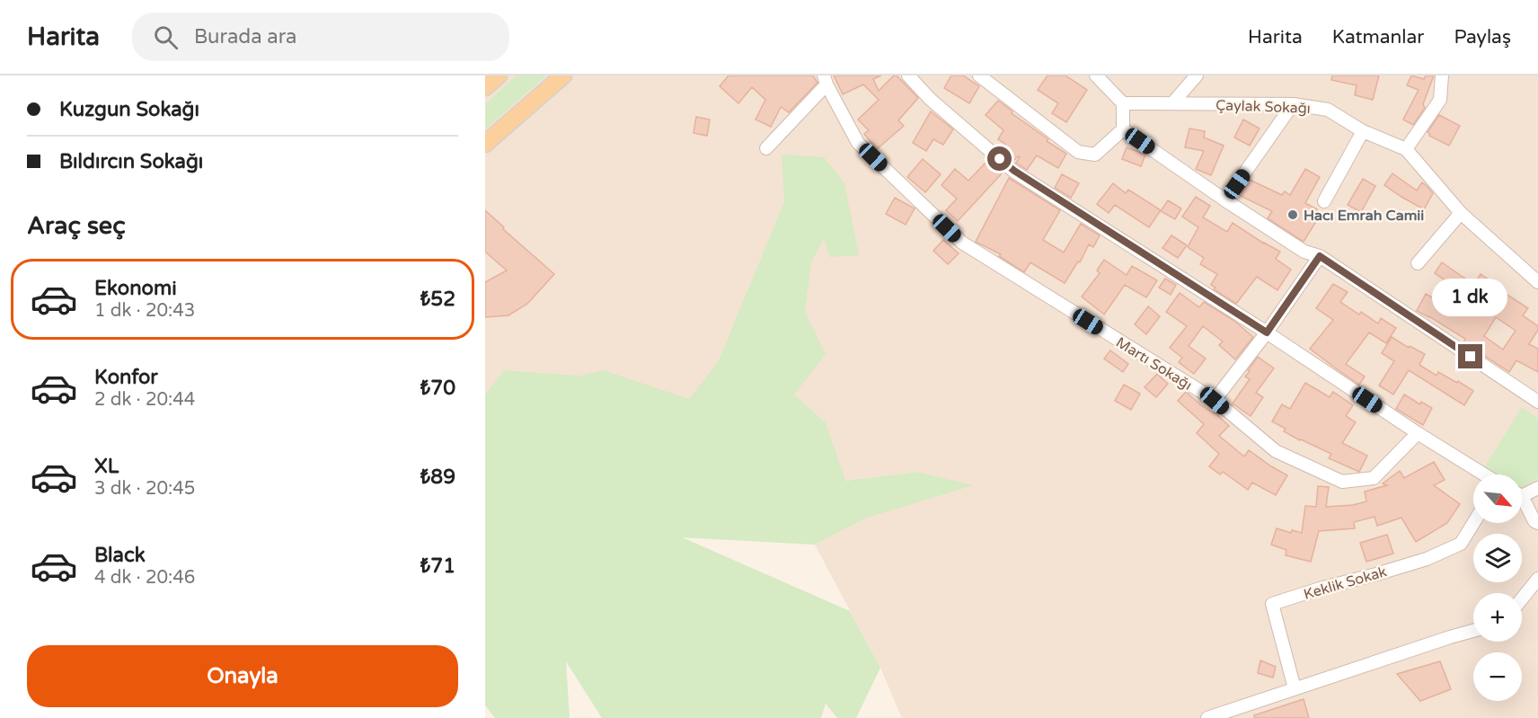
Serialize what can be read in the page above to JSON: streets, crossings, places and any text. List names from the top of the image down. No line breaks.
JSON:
{"streets":{"street":["Çaylak Sokağı","Martı Sokağı","Keklik Sokak"]},"places":["Hacı Emrah Camii"],"north":"bottom right","page":{"header":"Harita","search":"Burada ara","nav":["Harita","Katmanlar","Paylaş"],"banner":["Kuzgun Sokağı","Bıldırcın Sokağı"],"heading":"Araç seç","list":[{"name":"Ekonomi","note":"1 dk · 20:43","value":"₺52"},{"name":"Konfor","note":"2 dk · 20:44","value":"₺70"},{"name":"XL","note":"3 dk · 20:45","value":"₺89"},{"name":"Black","note":"4 dk · 20:46","value":"₺71"}],"bubble":"1 dk","map_buttons":["+","−"],"buttons":"Onayla"}}
